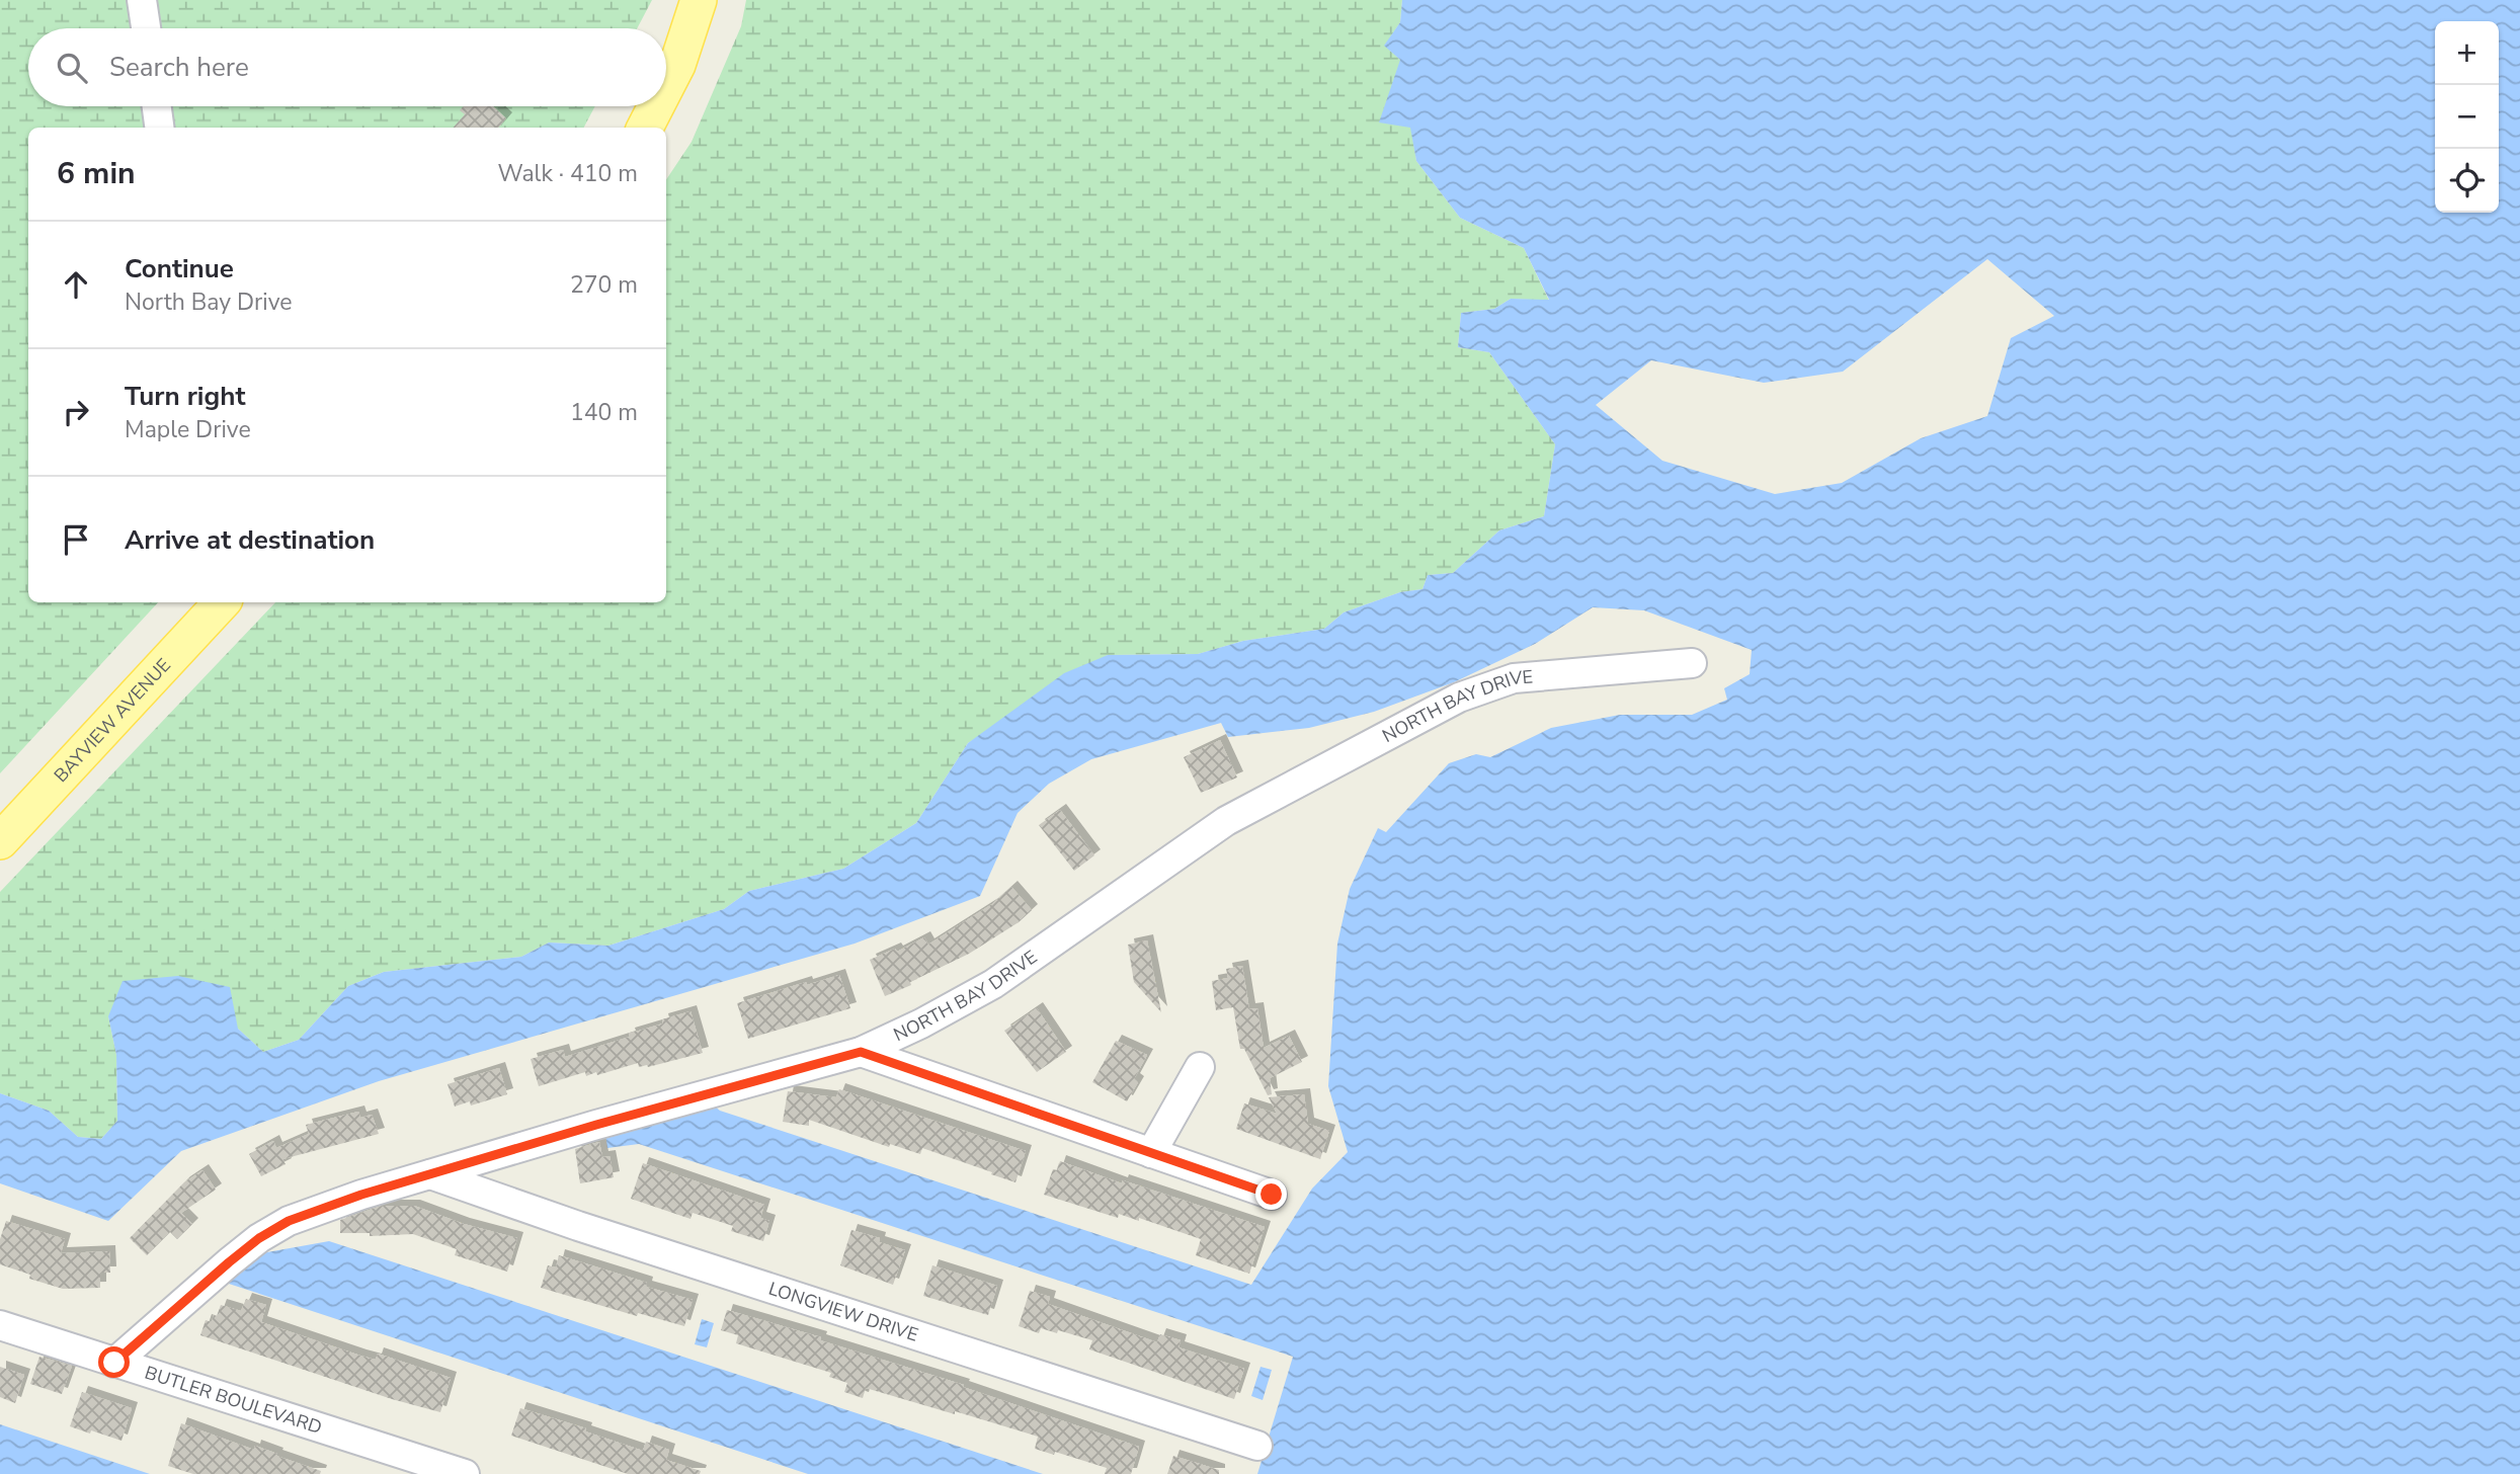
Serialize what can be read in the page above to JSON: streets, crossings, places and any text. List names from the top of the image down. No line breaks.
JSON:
{"streets":{"main road":["BAYVIEW AVENUE"],"street":["NORTH BAY DRIVE","LONGVIEW DRIVE","BUTLER BOULEVARD"]},"crossings":[["NORTH BAY DRIVE","LONGVIEW DRIVE"],["NORTH BAY DRIVE","BUTLER BOULEVARD"]],"page":{"map_buttons":["+","−"],"search":"Search here","heading":["6 min","Walk · 410 m"],"list":[["Continue","North Bay Drive","270 m"],["Turn right","Maple Drive","140 m"],"Arrive at destination"]}}
